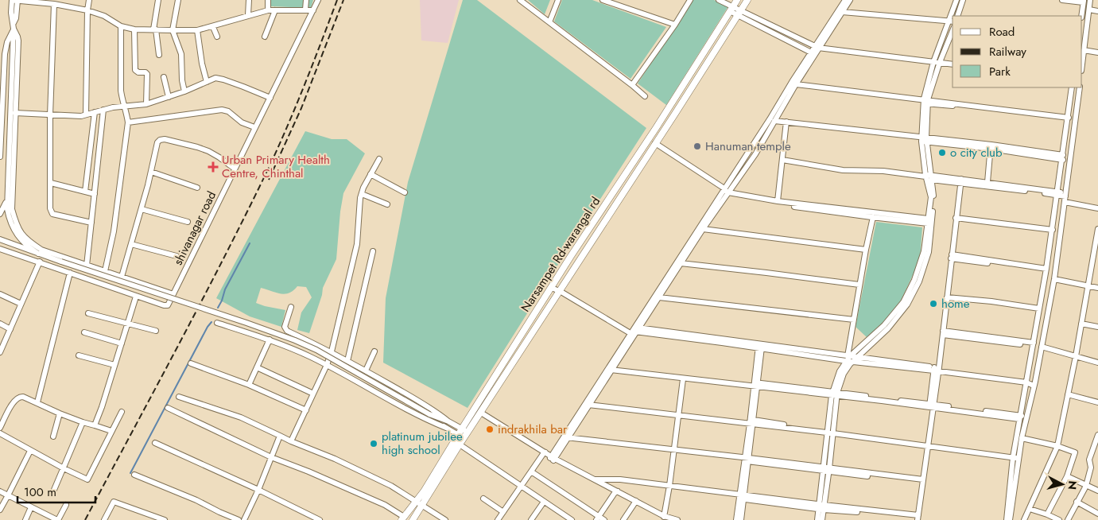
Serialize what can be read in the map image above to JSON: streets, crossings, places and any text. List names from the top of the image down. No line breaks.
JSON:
{"streets":{"main road":["Narsampet Rd-warangal rd"],"street":["shivanagar road"]},"places":{"other":["Hanuman temple","o city club","home","indrakhila bar","platinum jubilee high school"],"health":["Urban Primary Health Centre, Chinthal"]},"legend":["Road","Railway","Park"],"scale_bar":"100 m","north":"right"}
